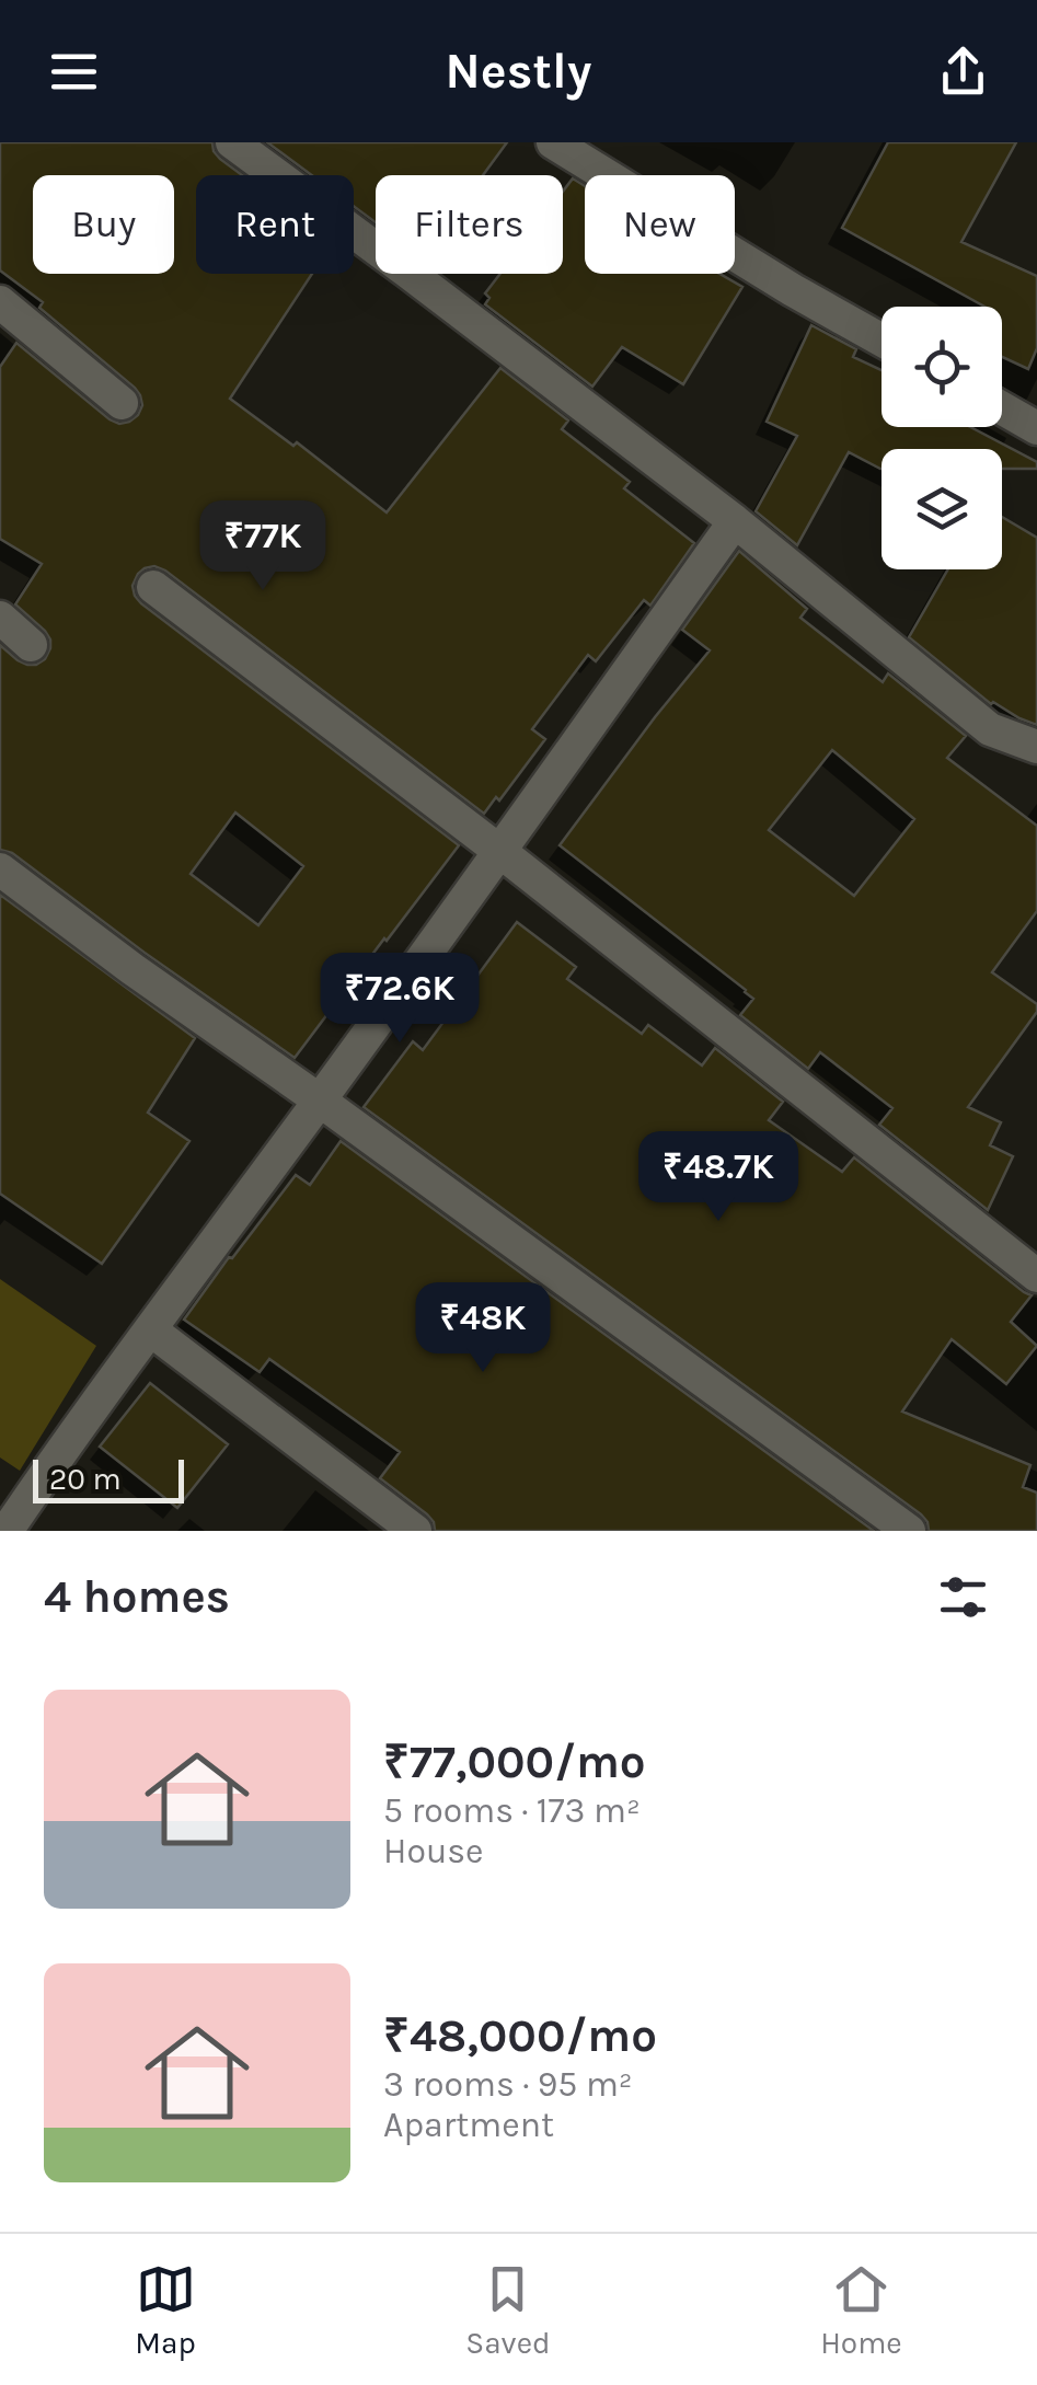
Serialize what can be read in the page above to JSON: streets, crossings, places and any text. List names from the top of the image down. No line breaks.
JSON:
{"scale_bar":"20 m","page":{"header":"Nestly","chip":["Buy","Rent","Filters","New"],"price":["₹77K","₹72.6K","₹48.7K","₹48K"],"scale":"20 m","heading":"4 homes","list":[{"name":"₹77,000/mo","note":"5 rooms · 173 m² · House"},{"name":"₹48,000/mo","note":"3 rooms · 95 m² · Apartment"}],"tabs":["Map","Saved","Home"]}}
